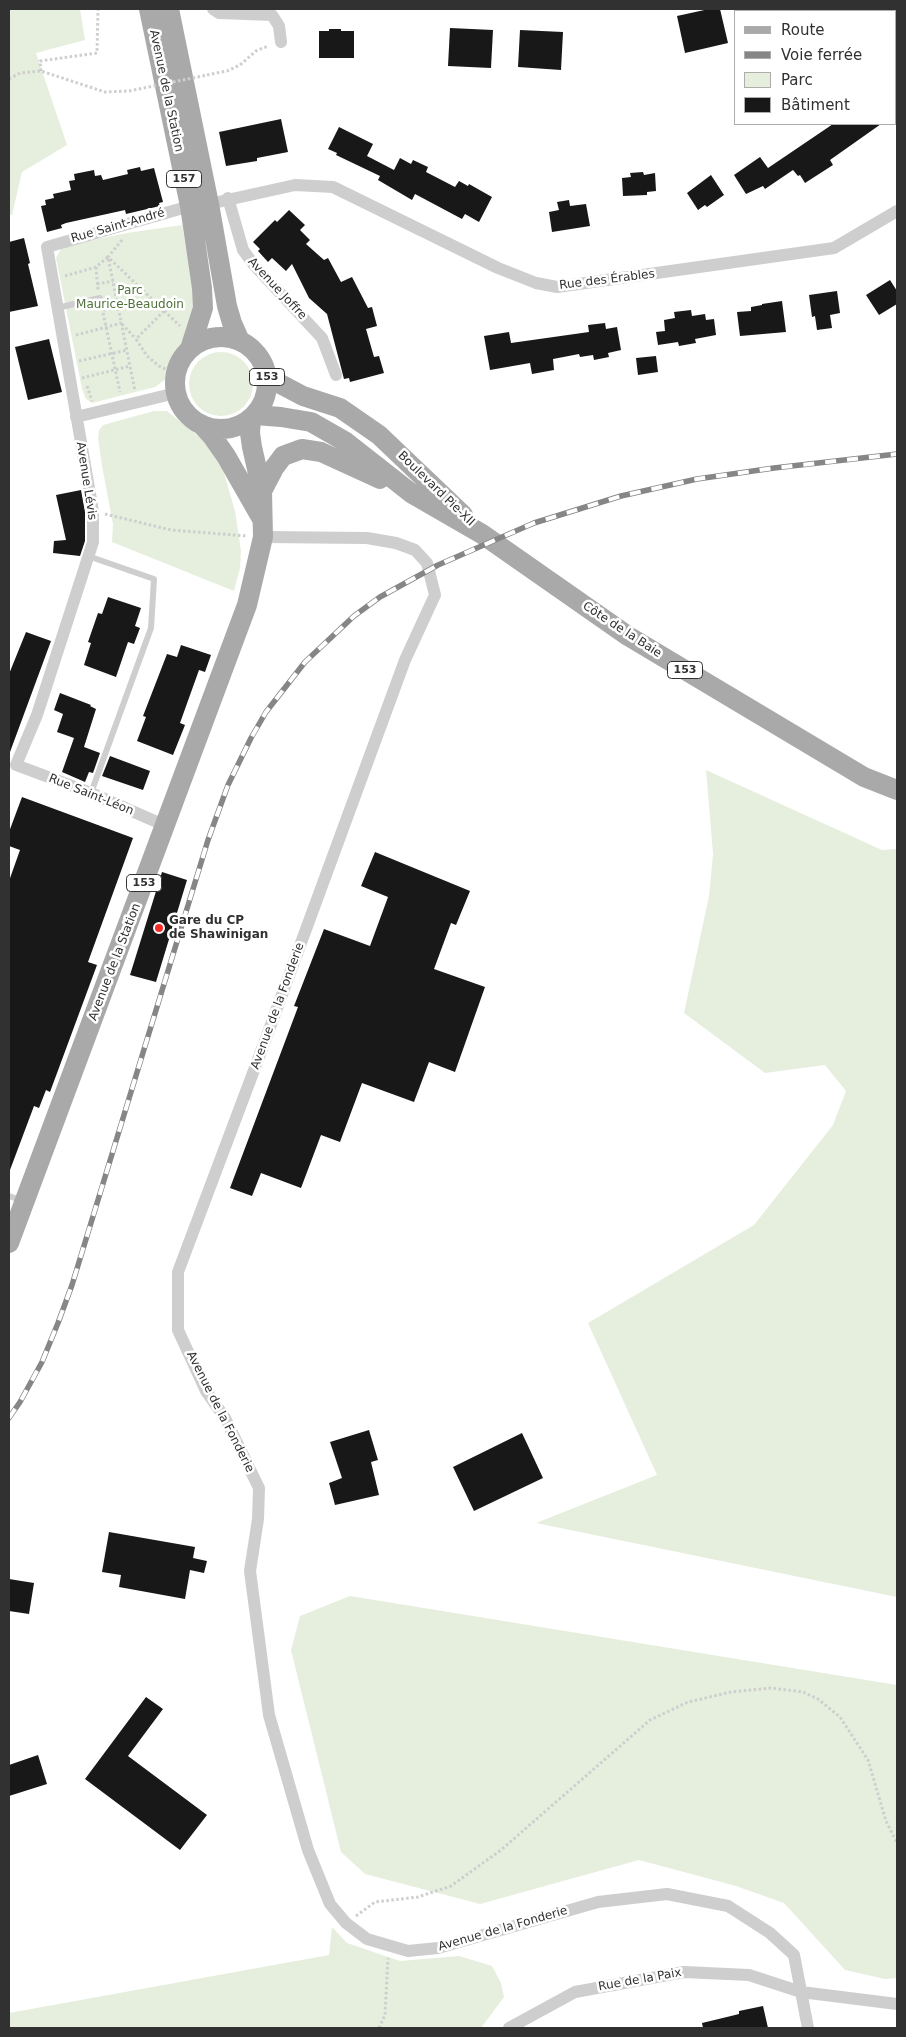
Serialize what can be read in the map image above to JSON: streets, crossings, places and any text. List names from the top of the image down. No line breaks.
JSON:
{"streets":{"main road":["Avenue de la Station","157","153","Boulevard Pie-XII","Côte de la Baie"],"street":["Rue Saint-André","Rue des Érables","Avenue Joffre","Avenue Lévis","Rue Saint-Léon","Avenue de la Fonderie","Rue de la Paix"]},"crossings":[["Avenue de la Station","Rue Saint-André"],["Avenue de la Station","Rue des Érables"],["Avenue de la Station","153"],["Avenue de la Station","Boulevard Pie-XII"],["Avenue de la Station","Rue Saint-Léon"],["Avenue de la Station","Avenue de la Fonderie"],["Rue Saint-André","Rue des Érables"],["Rue Saint-André","Avenue Lévis"],["Rue des Érables","Avenue Joffre"],["153","Boulevard Pie-XII"],["Avenue Lévis","Rue Saint-Léon"],["Boulevard Pie-XII","Côte de la Baie"],["Avenue de la Fonderie","Rue de la Paix"]],"parks":["Parc Maurice-Beaudoin"],"places":["Gare du CP de Shawinigan"],"legend":["Route","Voie ferrée","Parc","Bâtiment"]}
